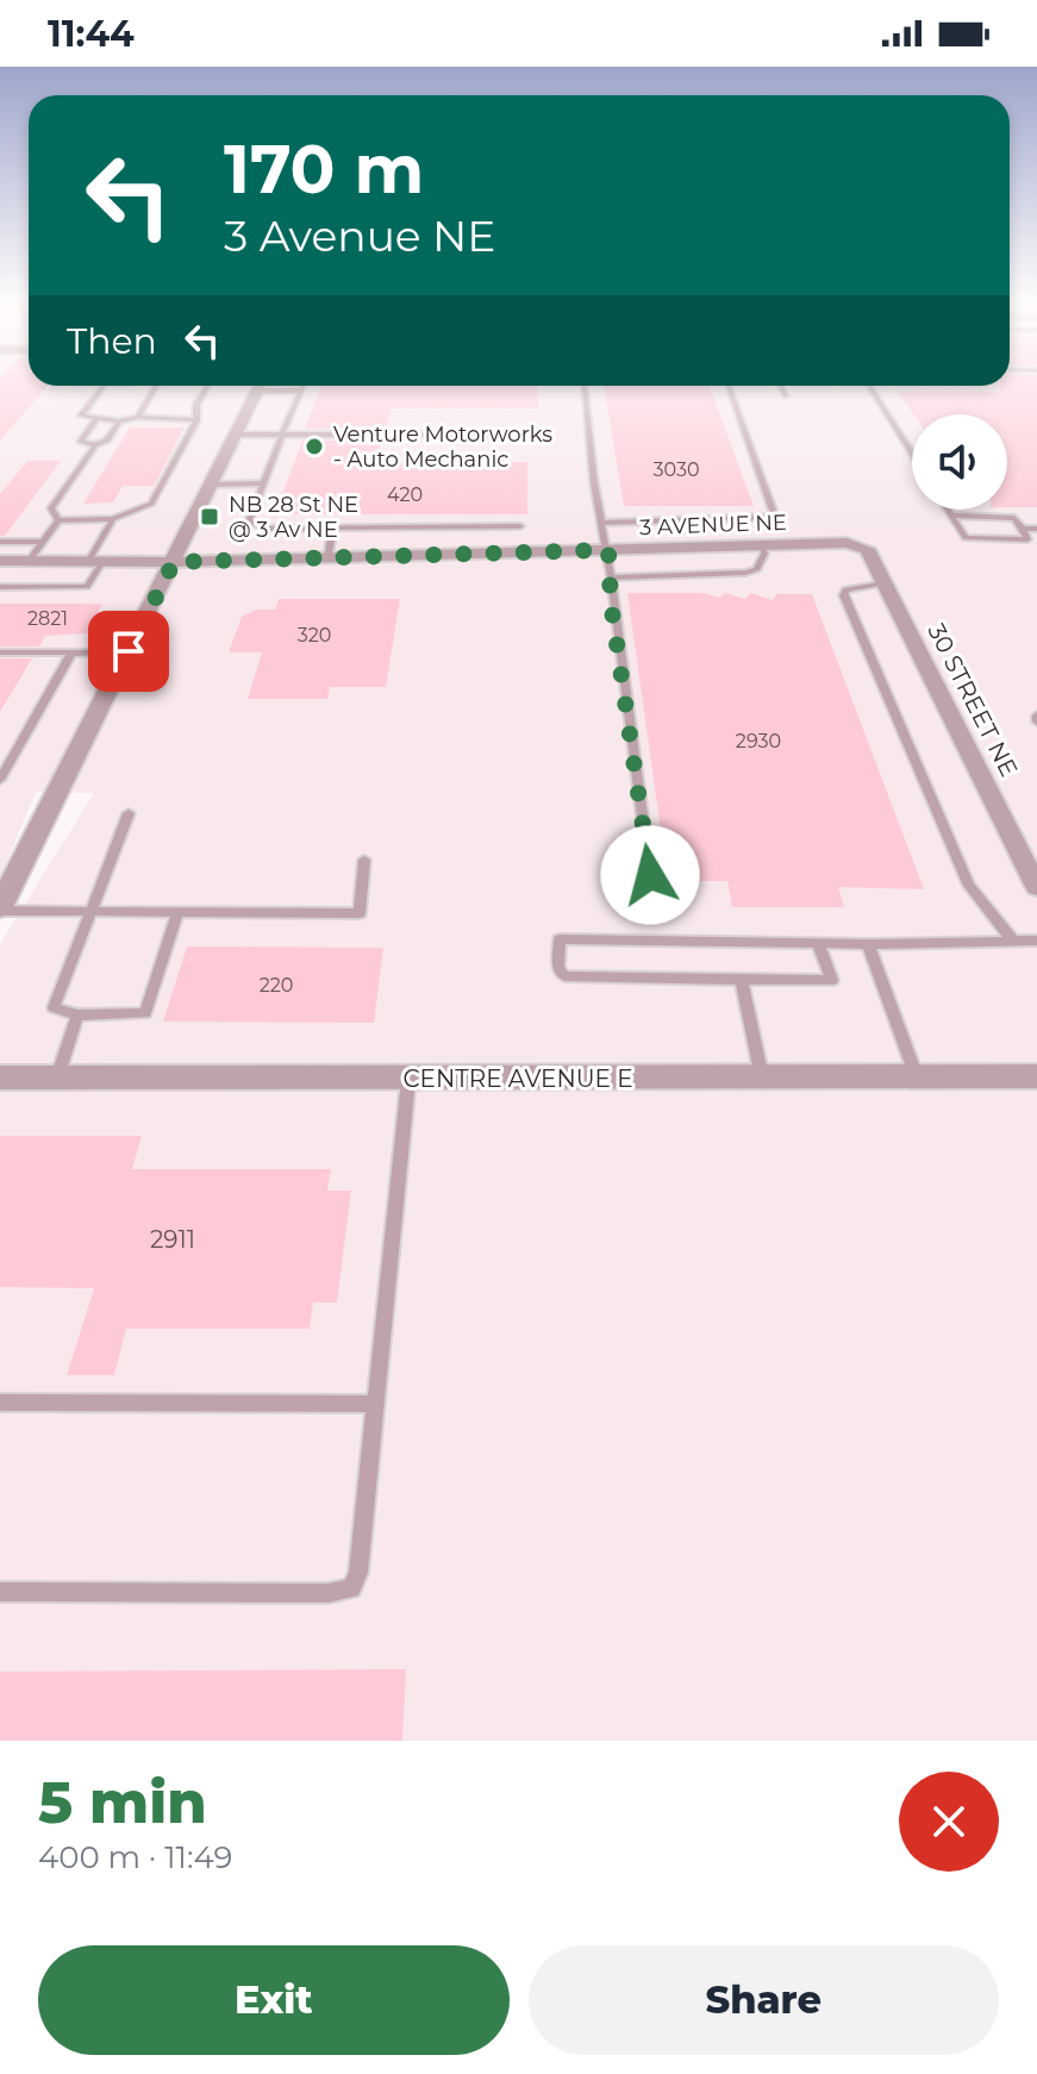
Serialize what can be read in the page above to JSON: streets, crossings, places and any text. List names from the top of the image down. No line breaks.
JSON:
{"streets":{"street":["3 AVENUE NE","30 STREET NE","CENTRE AVENUE E"]},"crossings":[["3 AVENUE NE","30 STREET NE"]],"places":{"other":["Venture Motorworks - Auto Mechanic"],"transit":["NB 28 St NE @ 3 Av NE"]},"house_numbers":["3030","420","2821","320","2930","220","2911"],"page":{"status":"11:44","turn":["170 m","3 Avenue NE"],"then":"Then","heading":["5 min","400 m · 11:49"],"buttons":["Exit","Share"]}}
